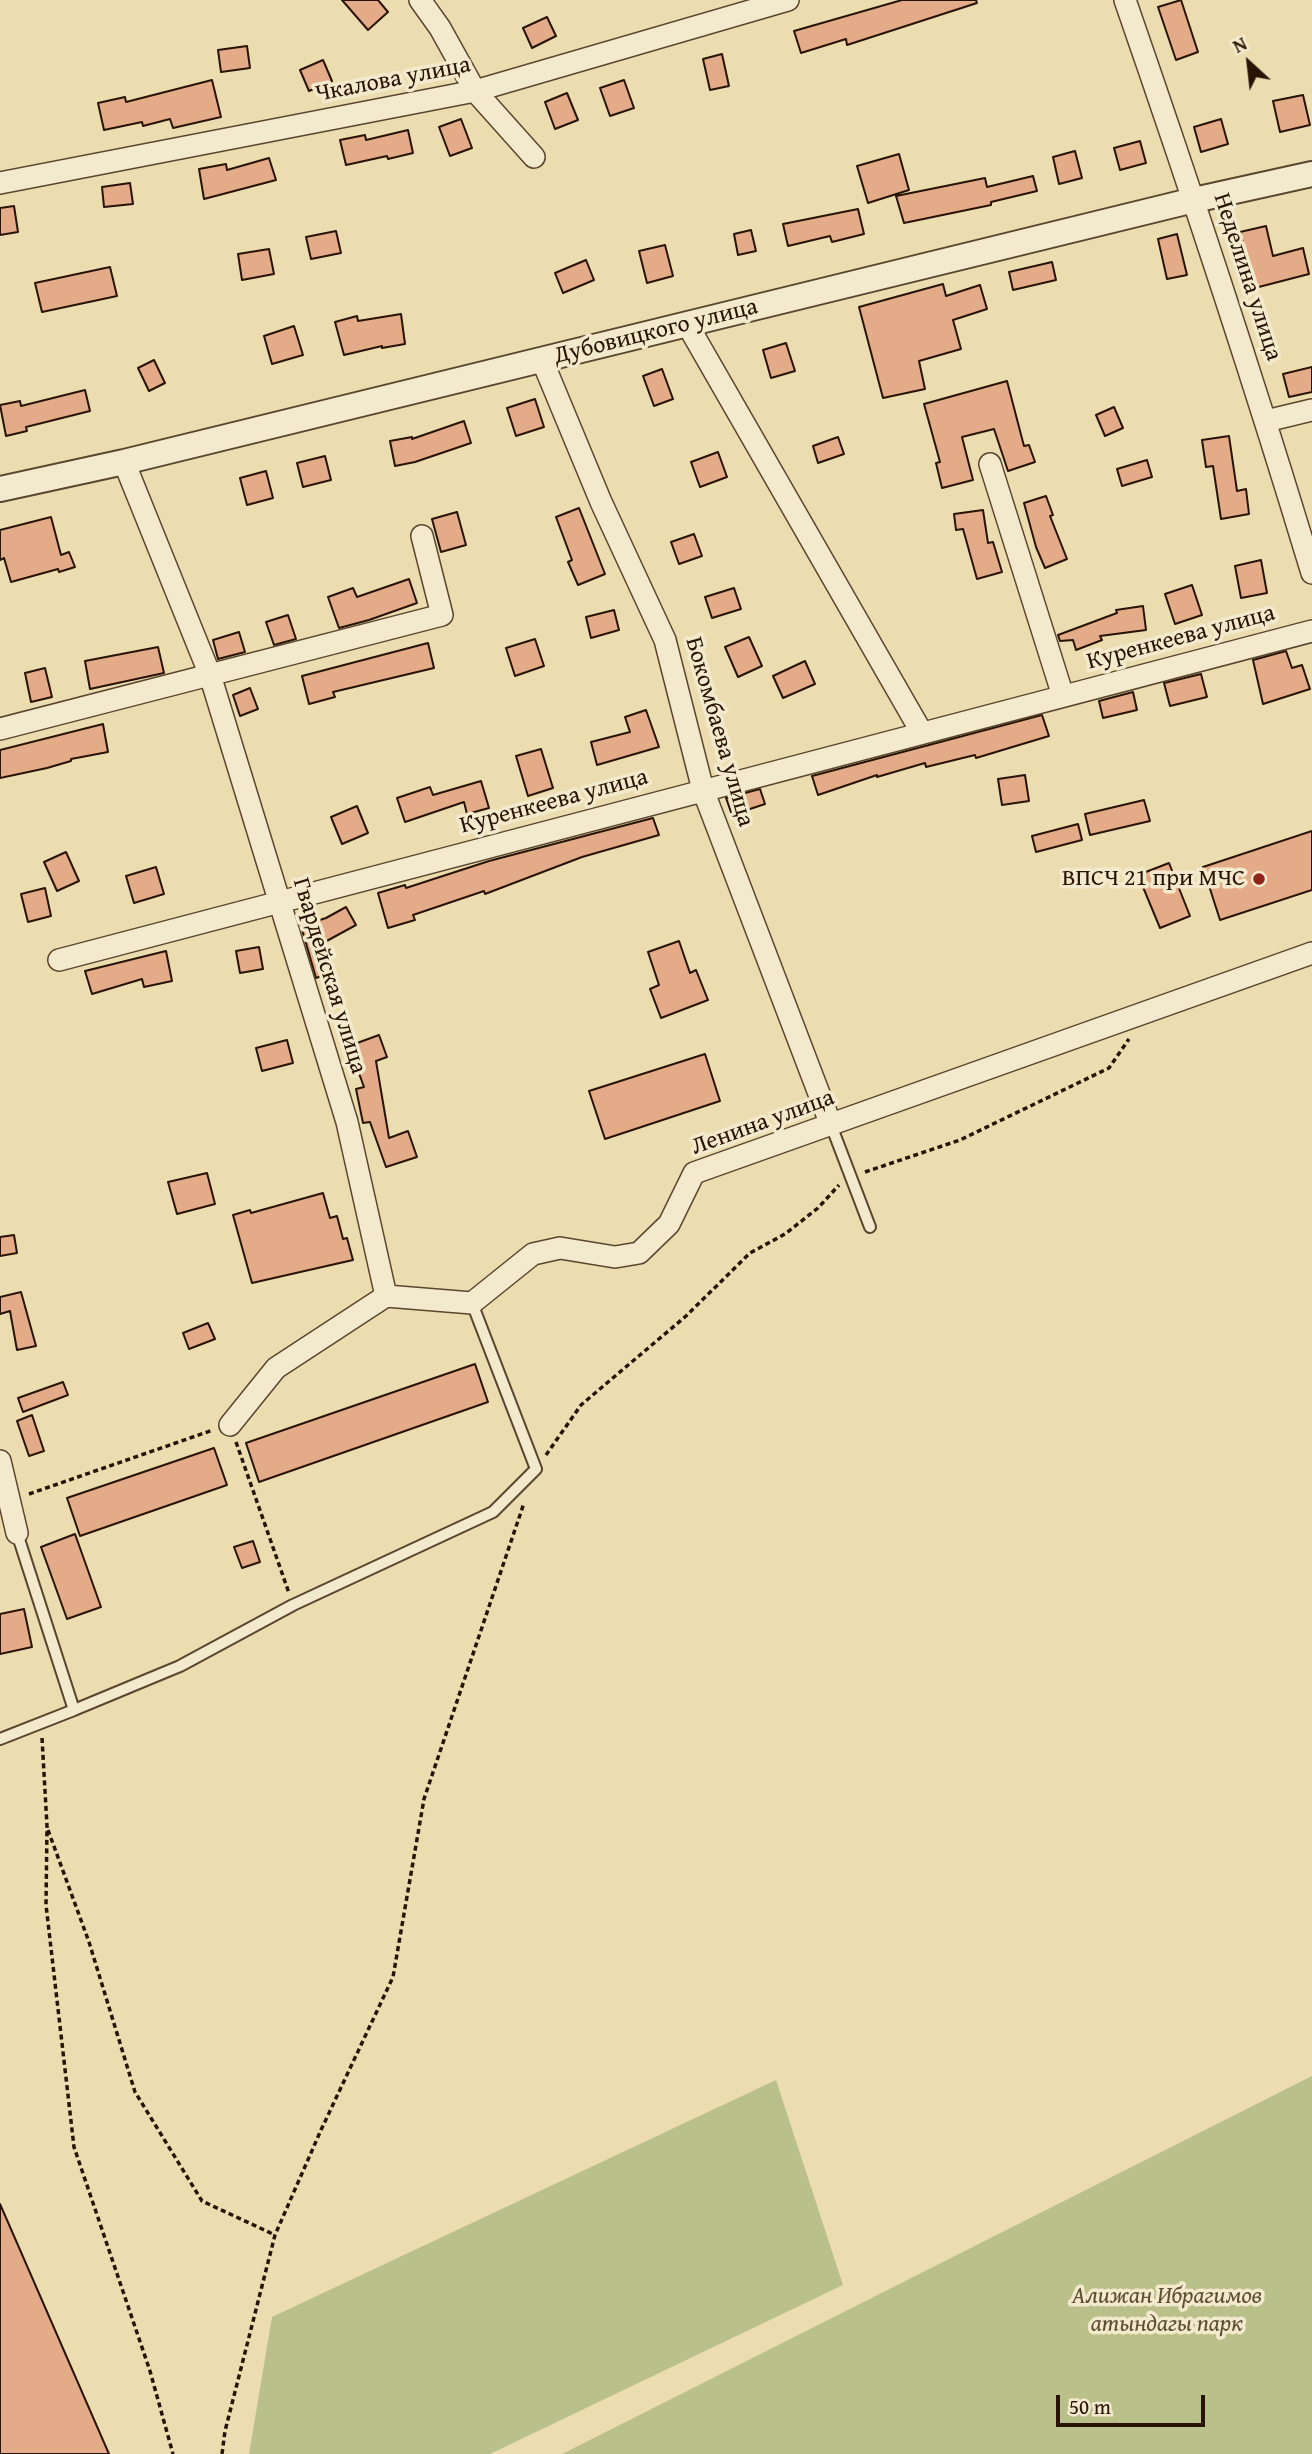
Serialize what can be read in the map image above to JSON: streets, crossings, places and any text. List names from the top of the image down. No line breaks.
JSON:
{"streets":{"street":["Чкалова улица","Неделина улица","Дубовицкого улица","Куренкеева улица","Бокомбаева улица","Гвардейская улица","Ленина улица"]},"crossings":[["Неделина улица","Дубовицкого улица"],["Дубовицкого улица","Бокомбаева улица"],["Дубовицкого улица","Гвардейская улица"],["Куренкеева улица","Бокомбаева улица"],["Куренкеева улица","Гвардейская улица"],["Бокомбаева улица","Ленина улица"]],"parks":["Алижан Ибрагимов атындагы парк"],"places":["ВПСЧ 21 при МЧС"],"scale_bar":"50 m","north":"top left"}
